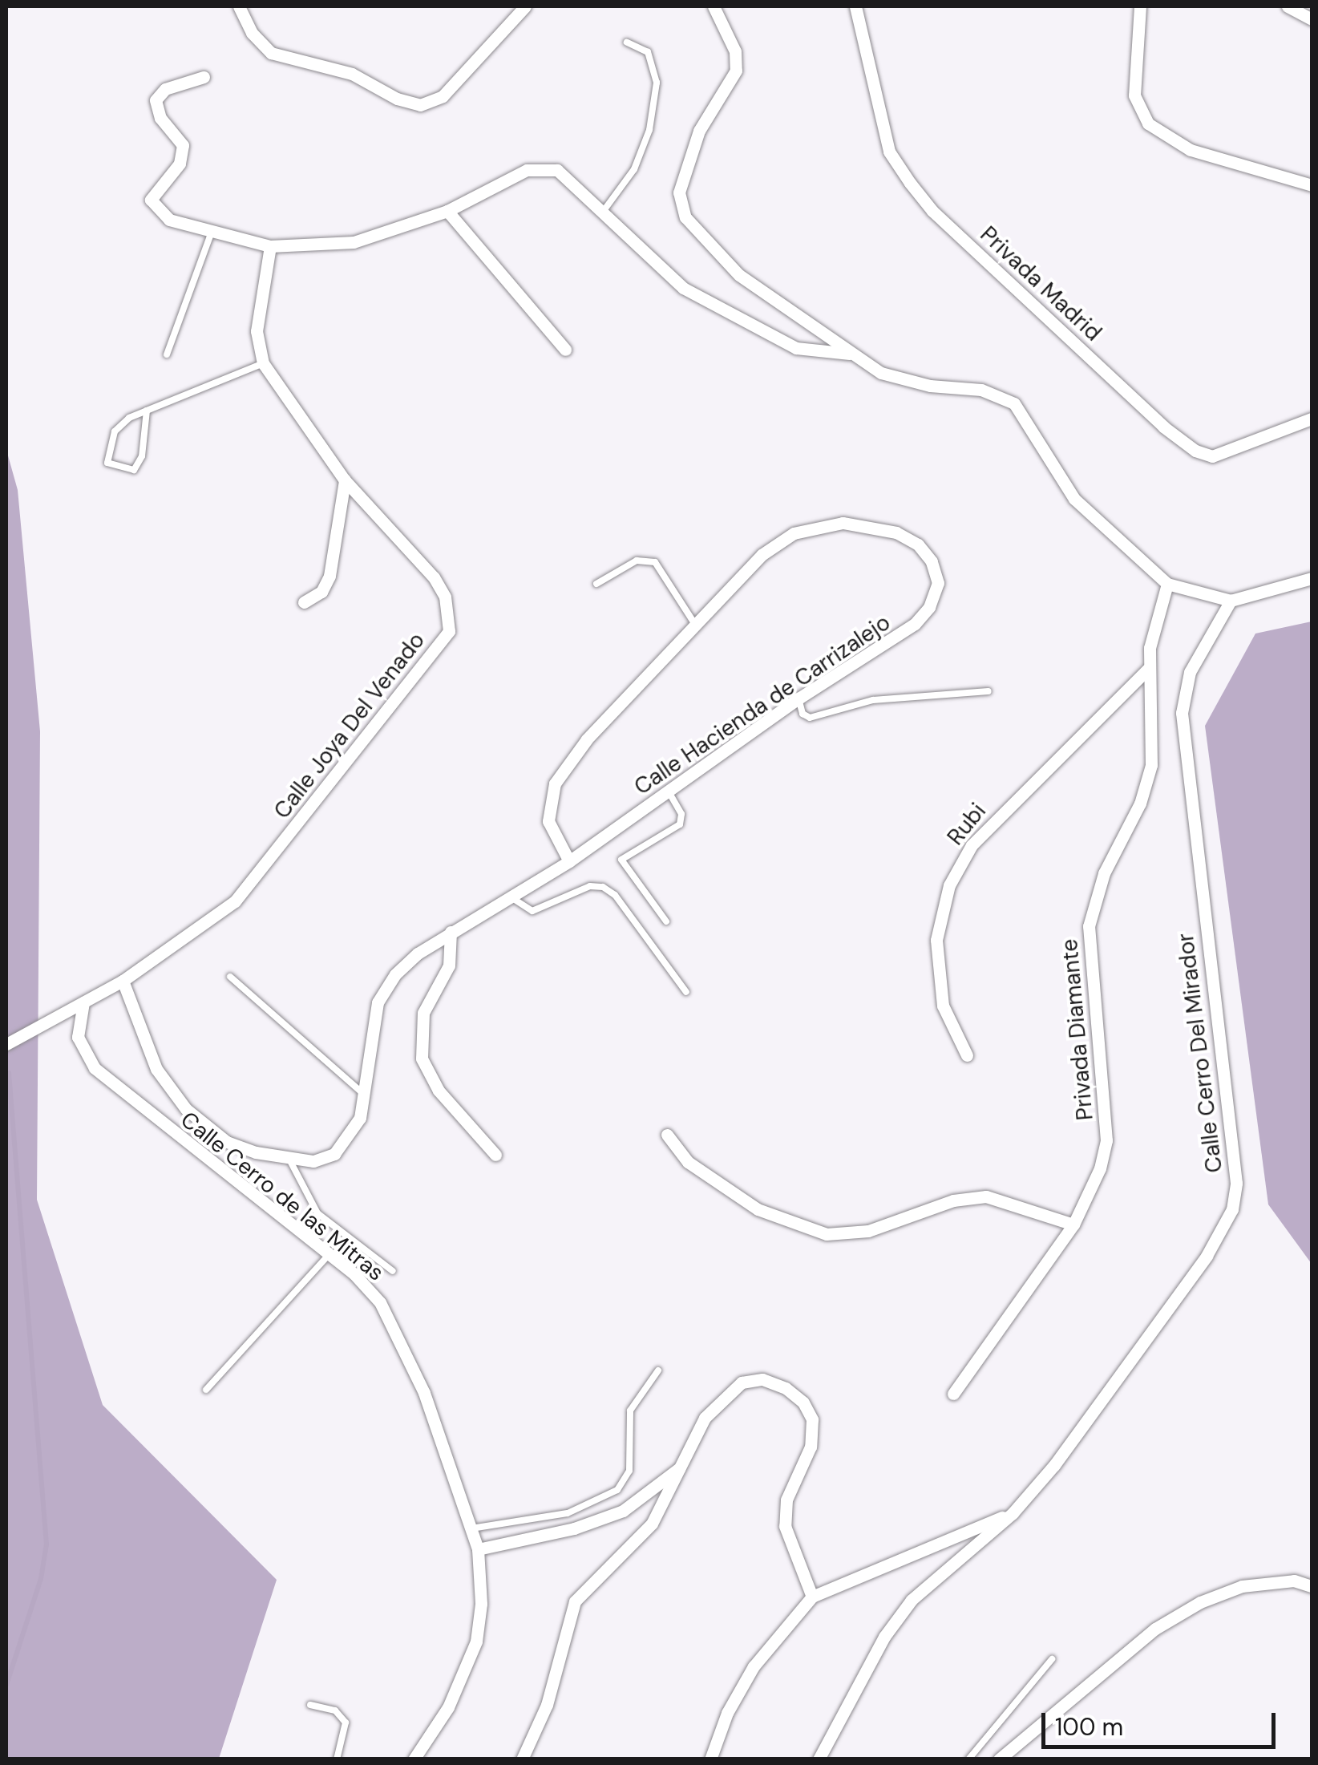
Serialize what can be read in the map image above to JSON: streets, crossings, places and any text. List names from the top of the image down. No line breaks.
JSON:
{"streets":{"street":["Privada Madrid","Calle Hacienda de Carrizalejo","Calle Joya Del Venado","Rubi","Privada Diamante","Calle Cerro Del Mirador","Calle Cerro de las Mitras"]},"crossings":[["Calle Hacienda de Carrizalejo","Calle Joya Del Venado"],["Rubi","Privada Diamante"]],"scale_bar":"100 m"}
